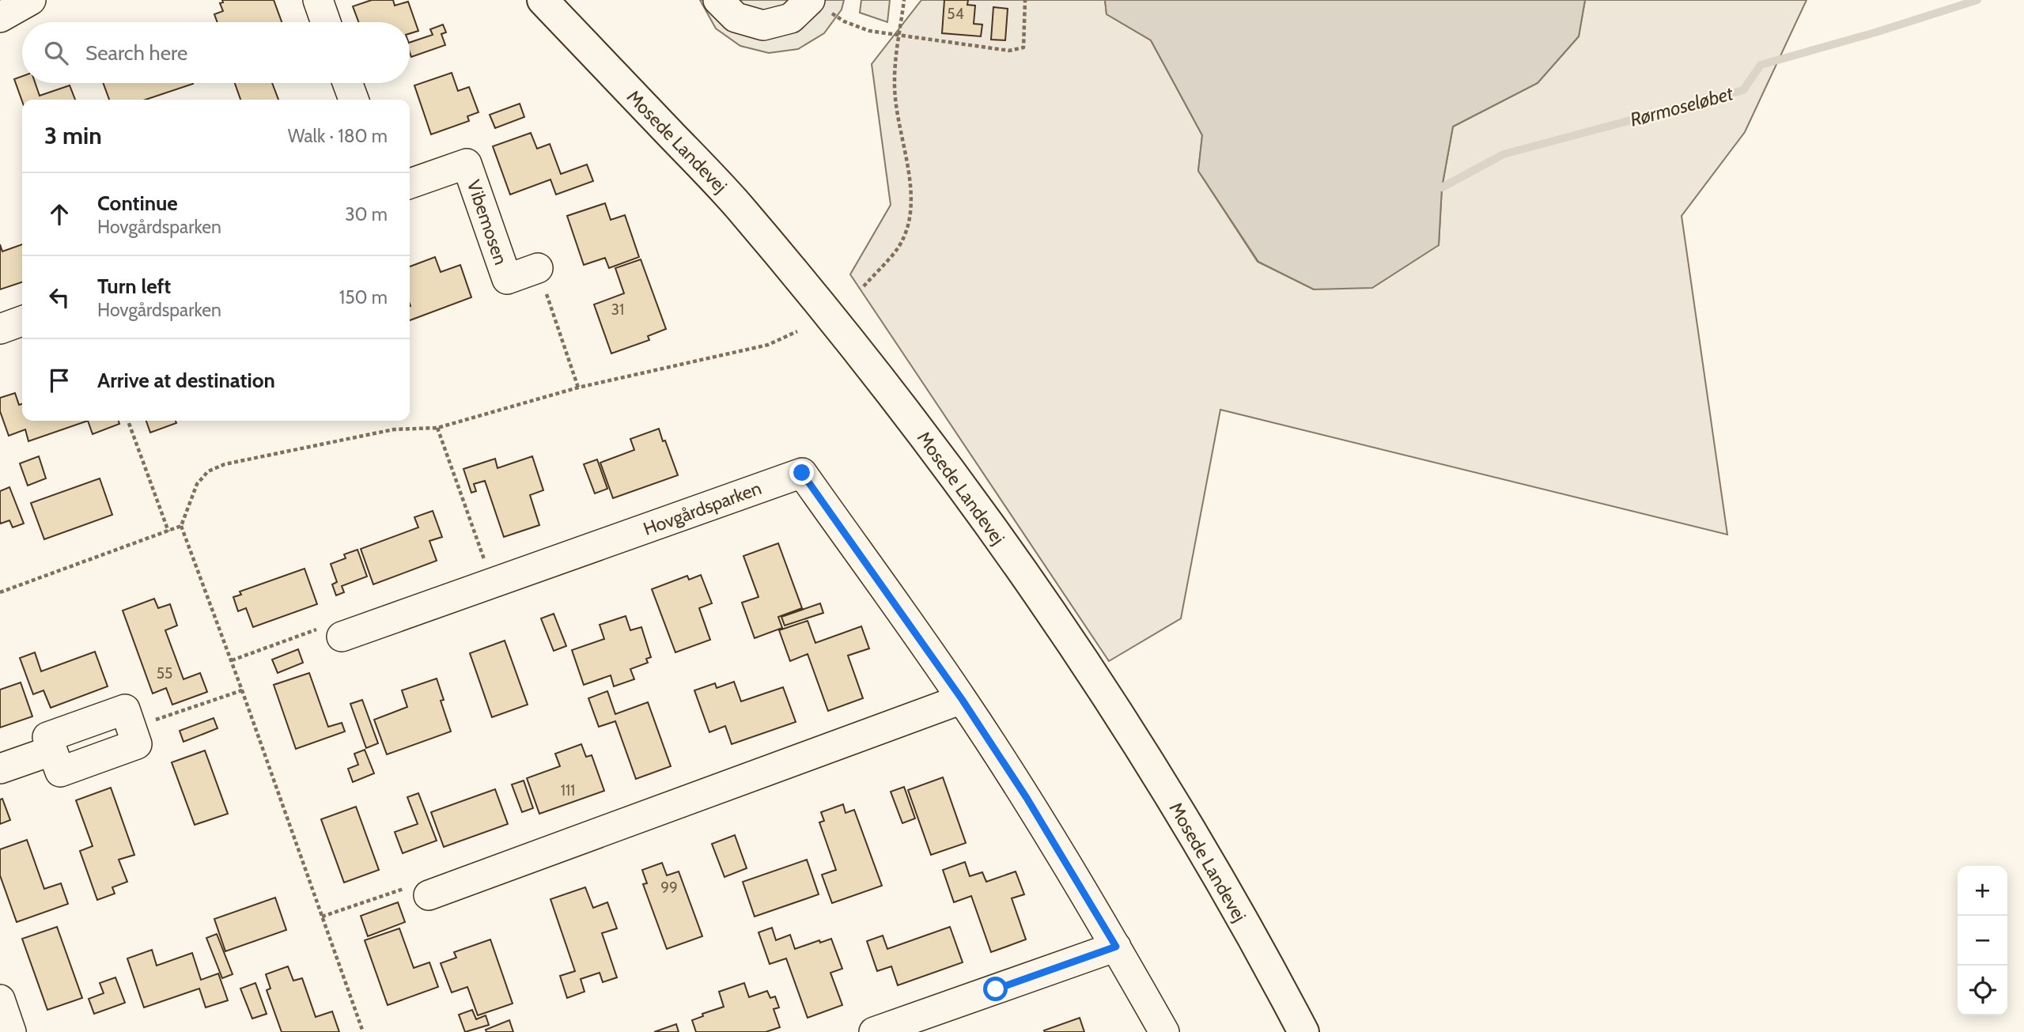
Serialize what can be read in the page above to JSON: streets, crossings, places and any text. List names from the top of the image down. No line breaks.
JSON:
{"streets":{"main road":["Mosede Landevej"],"street":["Vibemosen","Hovgårdsparken"]},"water":["Rørmoseløbet"],"house_numbers":["54","31","55","111","99"],"page":{"search":"Search here","heading":["3 min","Walk · 180 m"],"list":[["Continue","Hovgårdsparken","30 m"],["Turn left","Hovgårdsparken","150 m"],"Arrive at destination"],"map_buttons":["+","−"]}}
